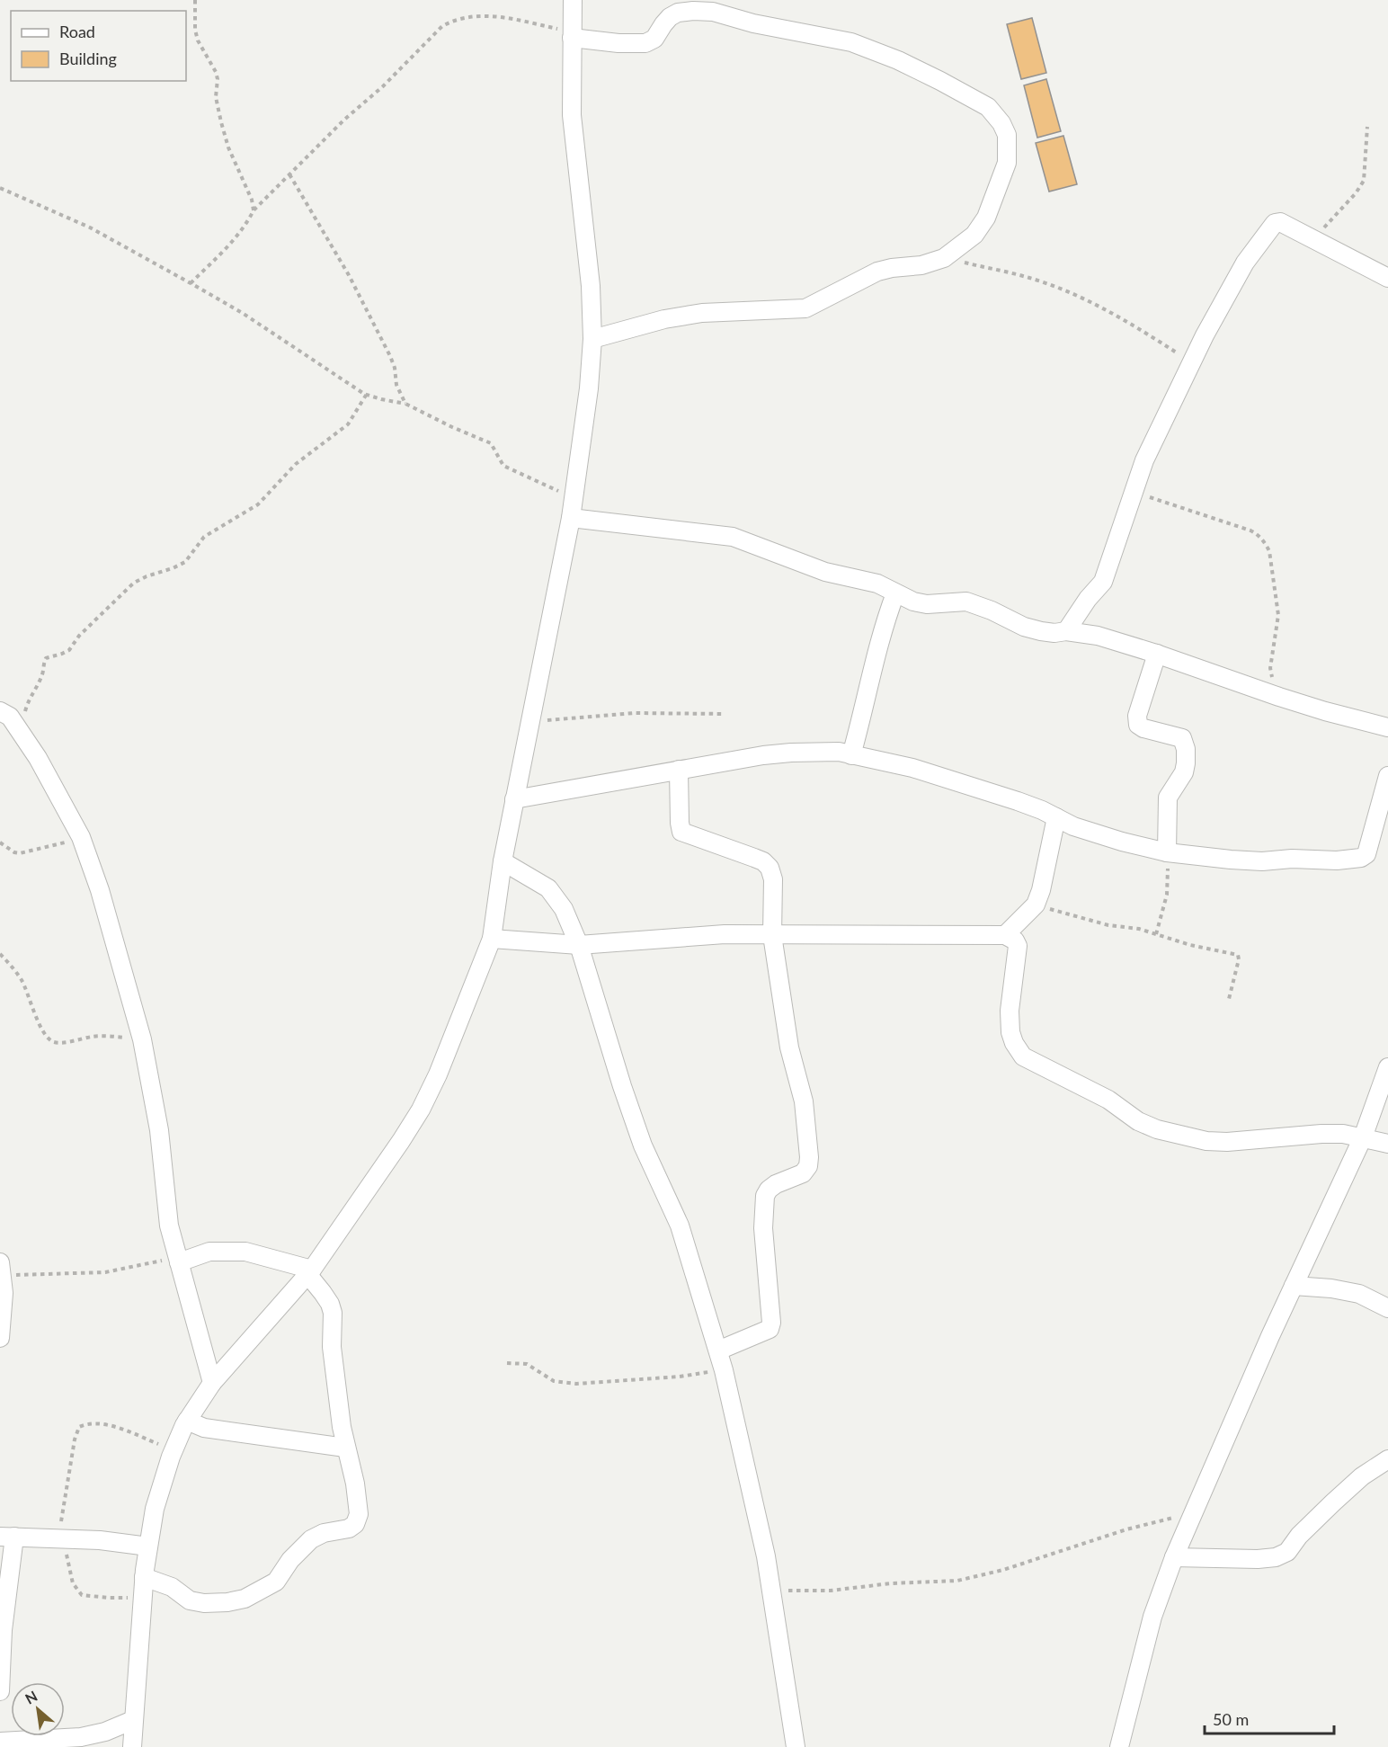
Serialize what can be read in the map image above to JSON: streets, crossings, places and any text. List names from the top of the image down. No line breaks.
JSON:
{"legend":["Road","Building"],"scale_bar":"50 m","north":"top left"}
